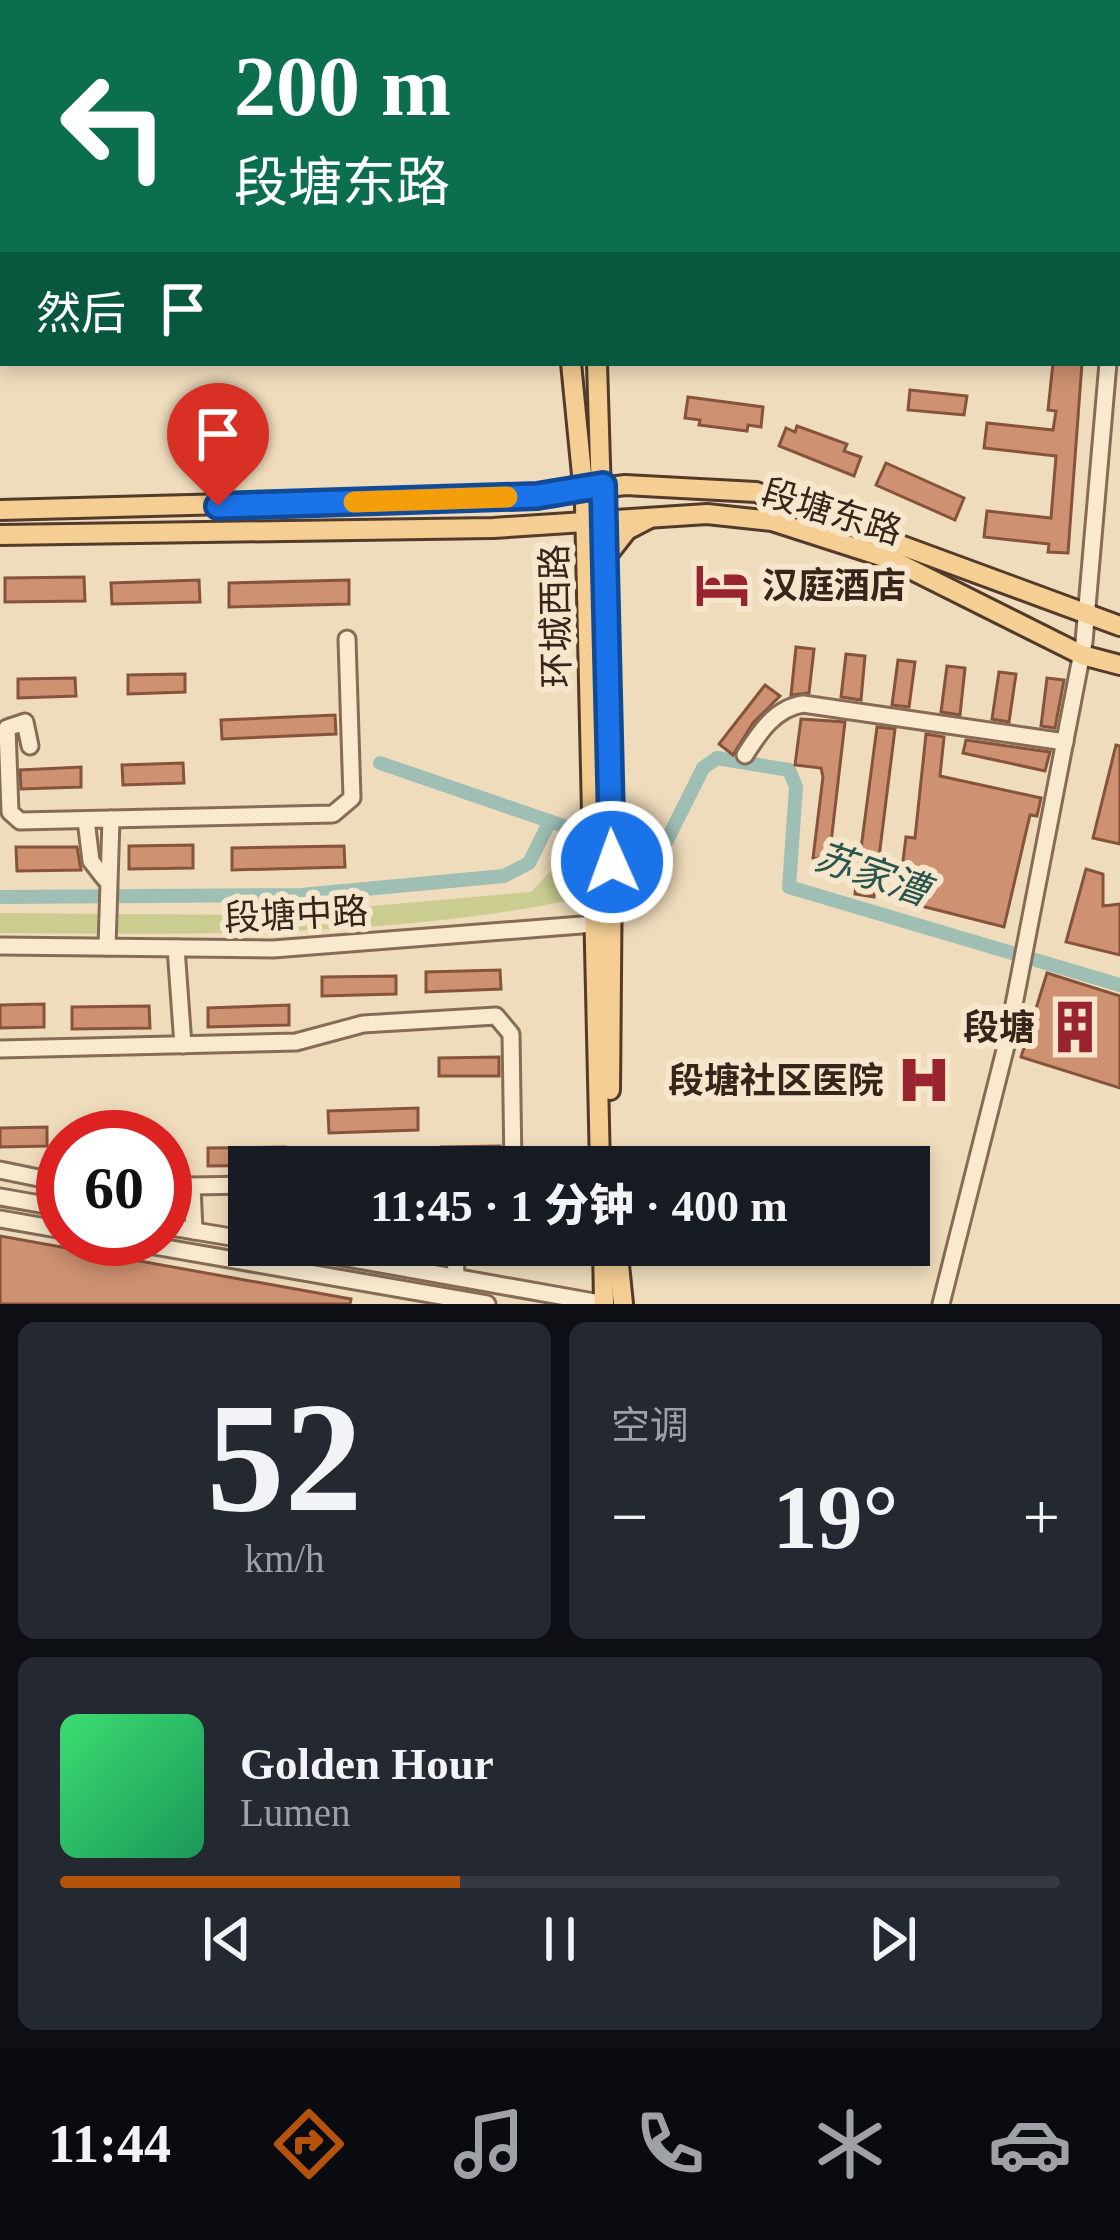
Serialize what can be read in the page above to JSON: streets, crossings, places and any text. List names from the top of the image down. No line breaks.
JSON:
{"streets":{"main road":["段塘东路","环城西路"],"street":["段塘中路"]},"crossings":[["段塘东路","环城西路"]],"water":["苏家漕"],"places":{"hotel":["汉庭酒店"],"building":["段塘"],"hospital":["段塘社区医院"]},"page":{"turn":["200 m","段塘东路"],"then":"然后","limit":"60","trip":"11:45 · 1 分钟 · 400 m","tile":[["52","km/h"],"空调"],"heat":["−","19°","+"],"song":["Golden Hour","Lumen"],"tabs":"11:44"}}
